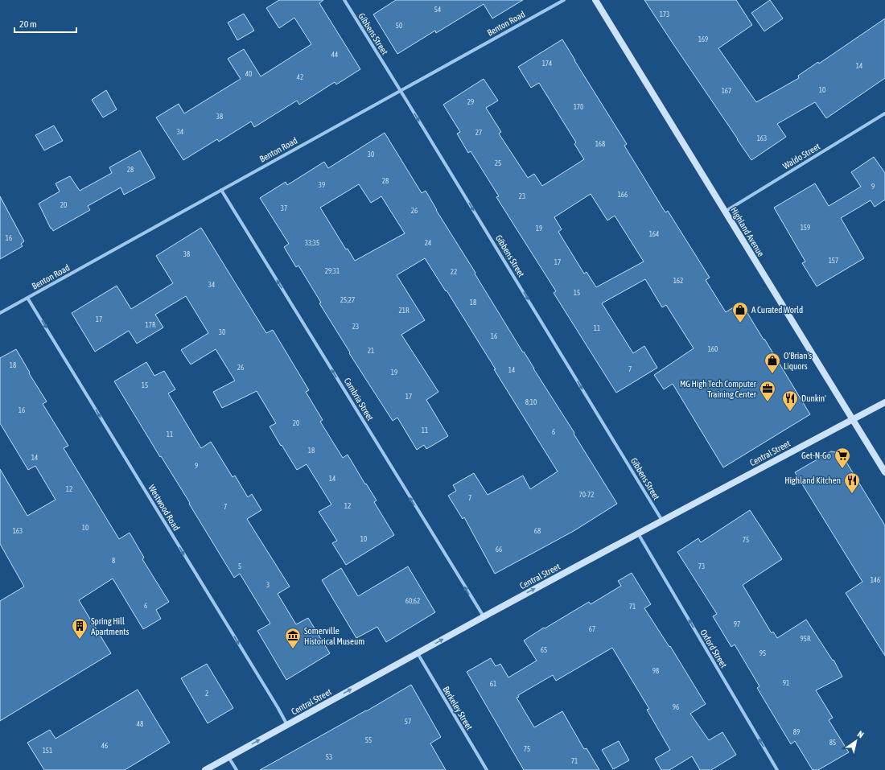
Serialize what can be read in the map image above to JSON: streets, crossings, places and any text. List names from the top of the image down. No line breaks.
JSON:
{"streets":{"street":["Benton Road","Gibbens Street","Waldo Street","Highland Avenue","Cambria Street","Central Street","Westwood Road","Oxford Street","Berkeley Street"]},"crossings":[["Benton Road","Gibbens Street"],["Benton Road","Cambria Street"],["Benton Road","Westwood Road"],["Gibbens Street","Central Street"],["Waldo Street","Highland Avenue"],["Highland Avenue","Central Street"],["Cambria Street","Central Street"],["Central Street","Westwood Road"],["Central Street","Oxford Street"],["Central Street","Berkeley Street"]],"one_way":["Gibbens Street","Cambria Street","Central Street","Westwood Road","Oxford Street"],"places":{"shop":["A Curated World","O'Brian's Liquors"],"office":["MG High Tech Computer Training Center"],"restaurant":["Dunkin'","Highland Kitchen"],"supermarket":["Get-N-Go"],"building":["Spring Hill Apartments"],"museum":["Somerville Historical Museum"]},"house_numbers":["54","173","50","169","44","174","14","40","42","10","167","29","170","38","34","27","163","168","30","25","28","28","39","9","166","23","20","37","26","159","19","164","16","33;35","24","38","157","17","29;31","22","162","34","15","25;27","18","21R","17","17R","23","11","30","16","160","21","18","26","7","14","19","15","17","8;10","16","20","11","6","11","18","14","9","14","12","70-72","7","12","7","10","163","68","10","75","66","8","5","73","146","3","60;62","6","71","97","67","95R","65","95","98","91","61","2","96","57","48","89","55","85","46","75","151","53","71"],"scale_bar":"20 m","north":"top right"}
